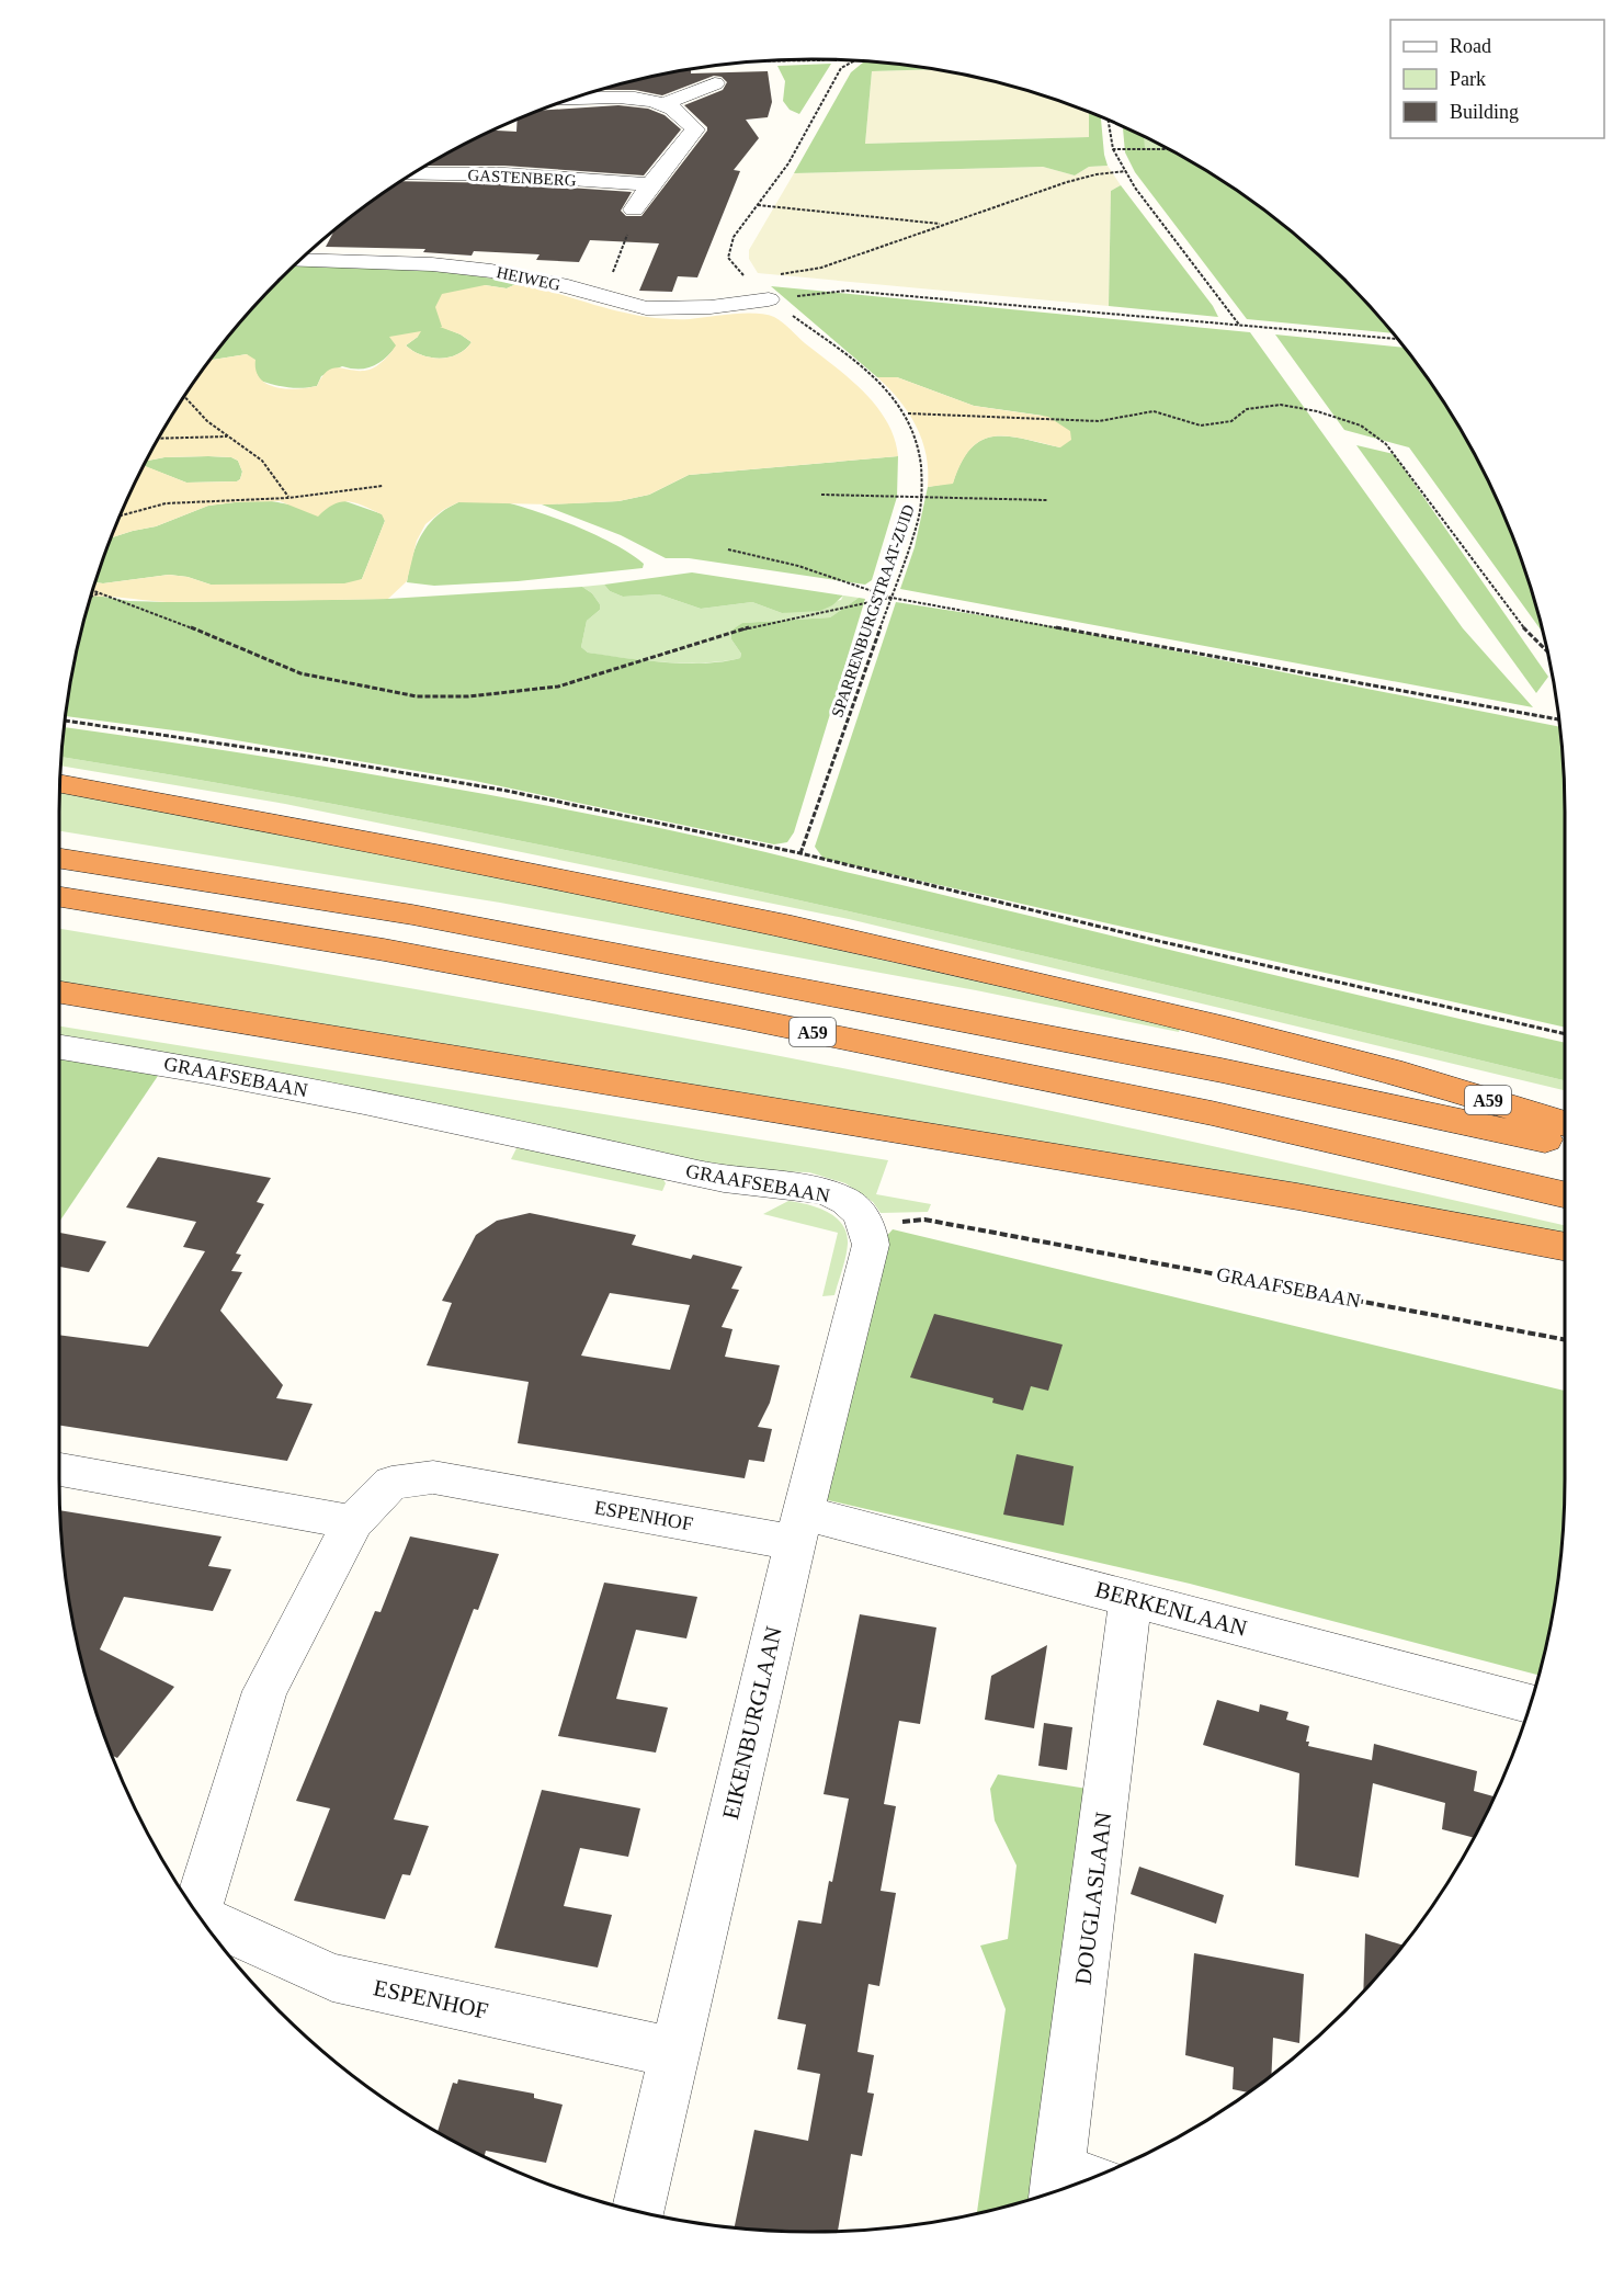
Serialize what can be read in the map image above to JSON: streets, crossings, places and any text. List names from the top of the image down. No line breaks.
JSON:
{"streets":{"highway":["A59"],"street":["GASTENBERG","HEIWEG","GRAAFSEBAAN","ESPENHOF","BERKENLAAN","EIKENBURGLAAN","DOUGLASLAAN"],"path":["SPARRENBURGSTRAAT-ZUID"]},"crossings":[["HEIWEG","SPARRENBURGSTRAAT-ZUID"],["GRAAFSEBAAN","EIKENBURGLAAN"],["ESPENHOF","BERKENLAAN"],["ESPENHOF","EIKENBURGLAAN"],["BERKENLAAN","EIKENBURGLAAN"],["BERKENLAAN","DOUGLASLAAN"]],"legend":["Road","Park","Building"]}
